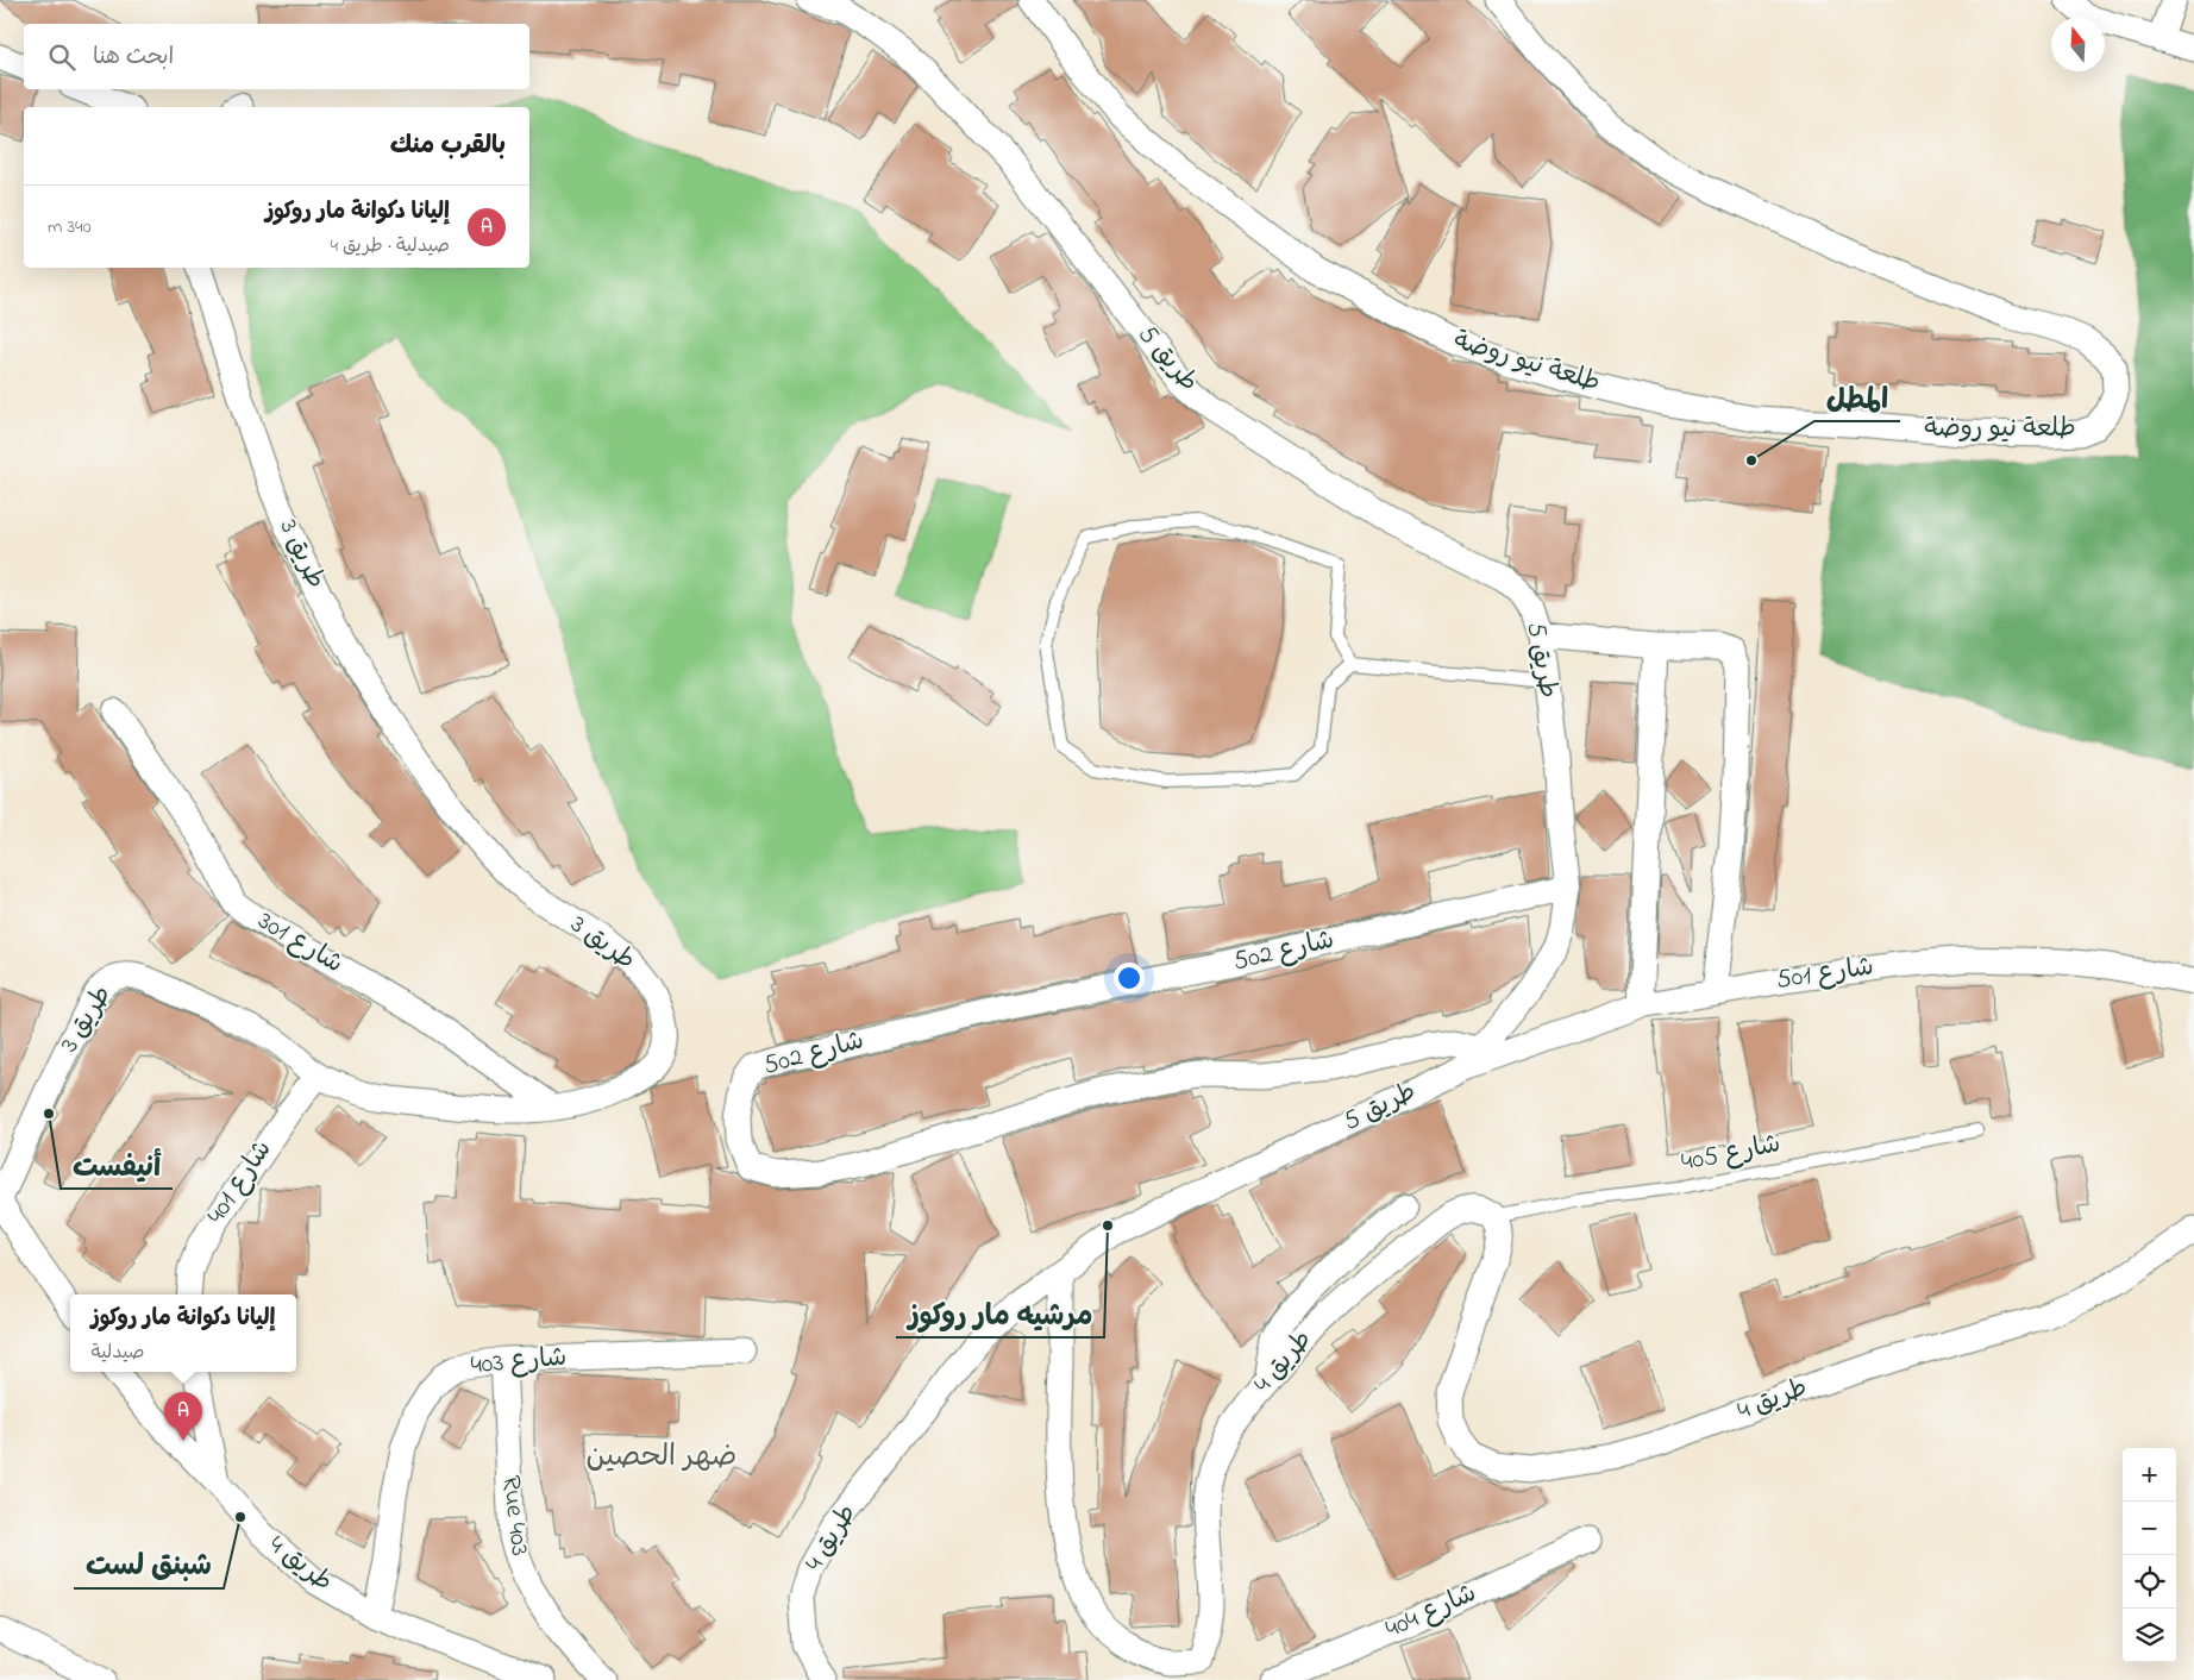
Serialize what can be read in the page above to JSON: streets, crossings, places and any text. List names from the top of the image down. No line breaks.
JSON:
{"streets":{"street":["طريق 5","طلعة نيو روضة","طريق 3","شارع 301","شارع 502","شارع 501","شارع 401","شارع 403","طريق 4","Rue 403","شارع 404"],"lane":["شارع 405"]},"crossings":[["طريق 5","شارع 502"],["طريق 5","شارع 501"],["طريق 5","طريق 4"],["طريق 3","شارع 301"],["طريق 3","شارع 401"],["شارع 502","شارع 501"],["شارع 405","طريق 4"],["شارع 403","طريق 4"],["شارع 403","Rue 403"]],"districts":["ضهر الحصين"],"places":["المطل","أنيفست","مرشيه مار روكوز","شبنق لست"],"north":"top","page":{"search":"ابحث هنا","heading":"بالقرب منك","list":[{"mark":"A","name":"إليانا دكوانة مار روكوز","note":"صيدلية · طريق 4","value":"340 m"}],"popup":["إليانا دكوانة مار روكوز","صيدلية"],"pins":"A","map_buttons":["+","−"]}}
